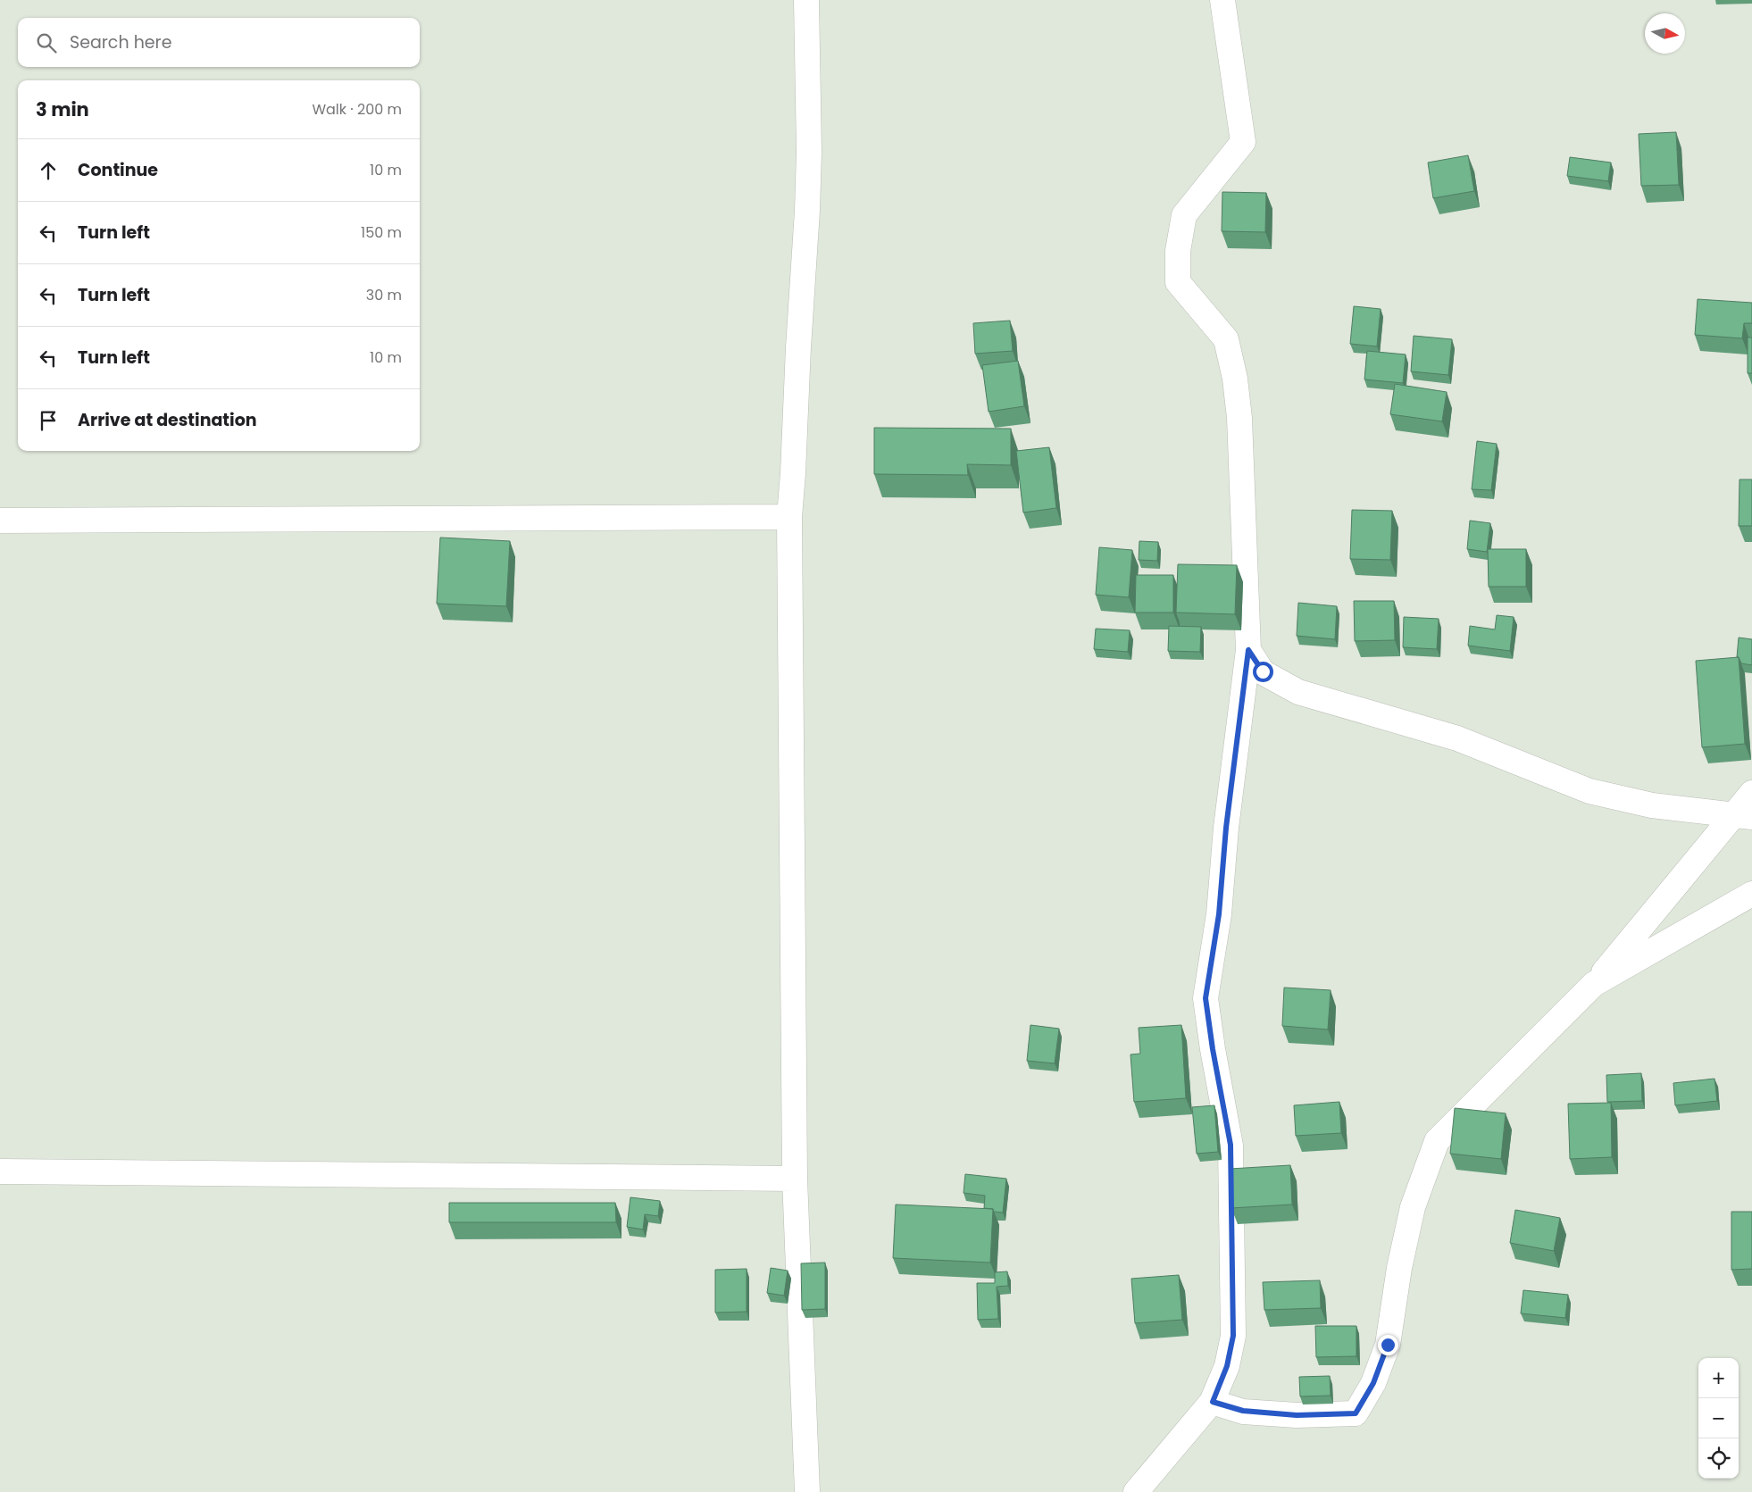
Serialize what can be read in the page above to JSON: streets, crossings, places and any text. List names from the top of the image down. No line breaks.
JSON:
{"north":"right","page":{"search":"Search here","heading":["3 min","Walk · 200 m"],"list":[["Continue","10 m"],["Turn left","150 m"],["Turn left","30 m"],["Turn left","10 m"],"Arrive at destination"],"map_buttons":["+","−"]}}
